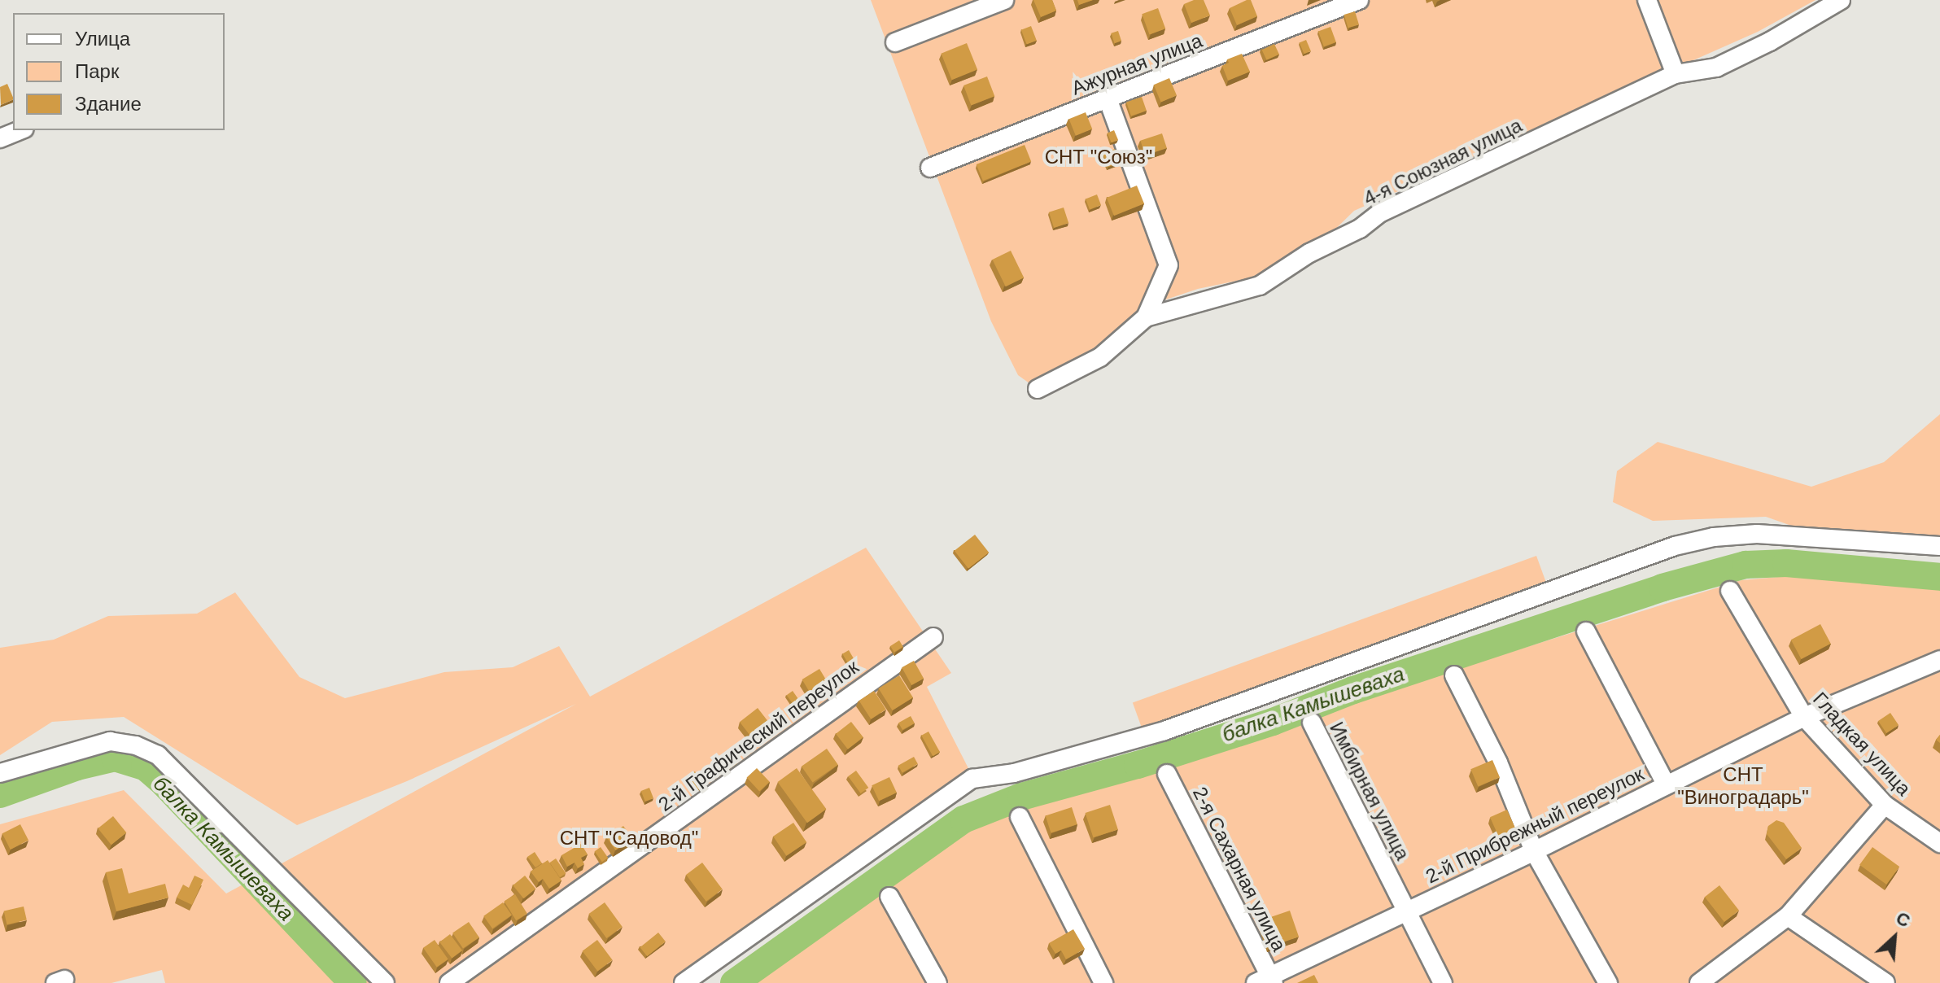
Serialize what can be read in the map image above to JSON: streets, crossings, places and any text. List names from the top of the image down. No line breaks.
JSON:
{"streets":{"street":["Ажурная улица","4-я Союзная улица","2-й Графический переулок","Гладкая улица","Имбирная улица","2-й Прибрежный переулок","2-я Сахарная улица"]},"crossings":[["Гладкая улица","2-й Прибрежный переулок"],["Имбирная улица","2-й Прибрежный переулок"],["2-й Прибрежный переулок","2-я Сахарная улица"]],"water":["балка Камышеваха"],"parks":["СНТ \"Союз\"","СНТ \"Виноградарь\"","СНТ \"Садовод\""],"legend":["Улица","Парк","Здание"],"north":"top right"}
